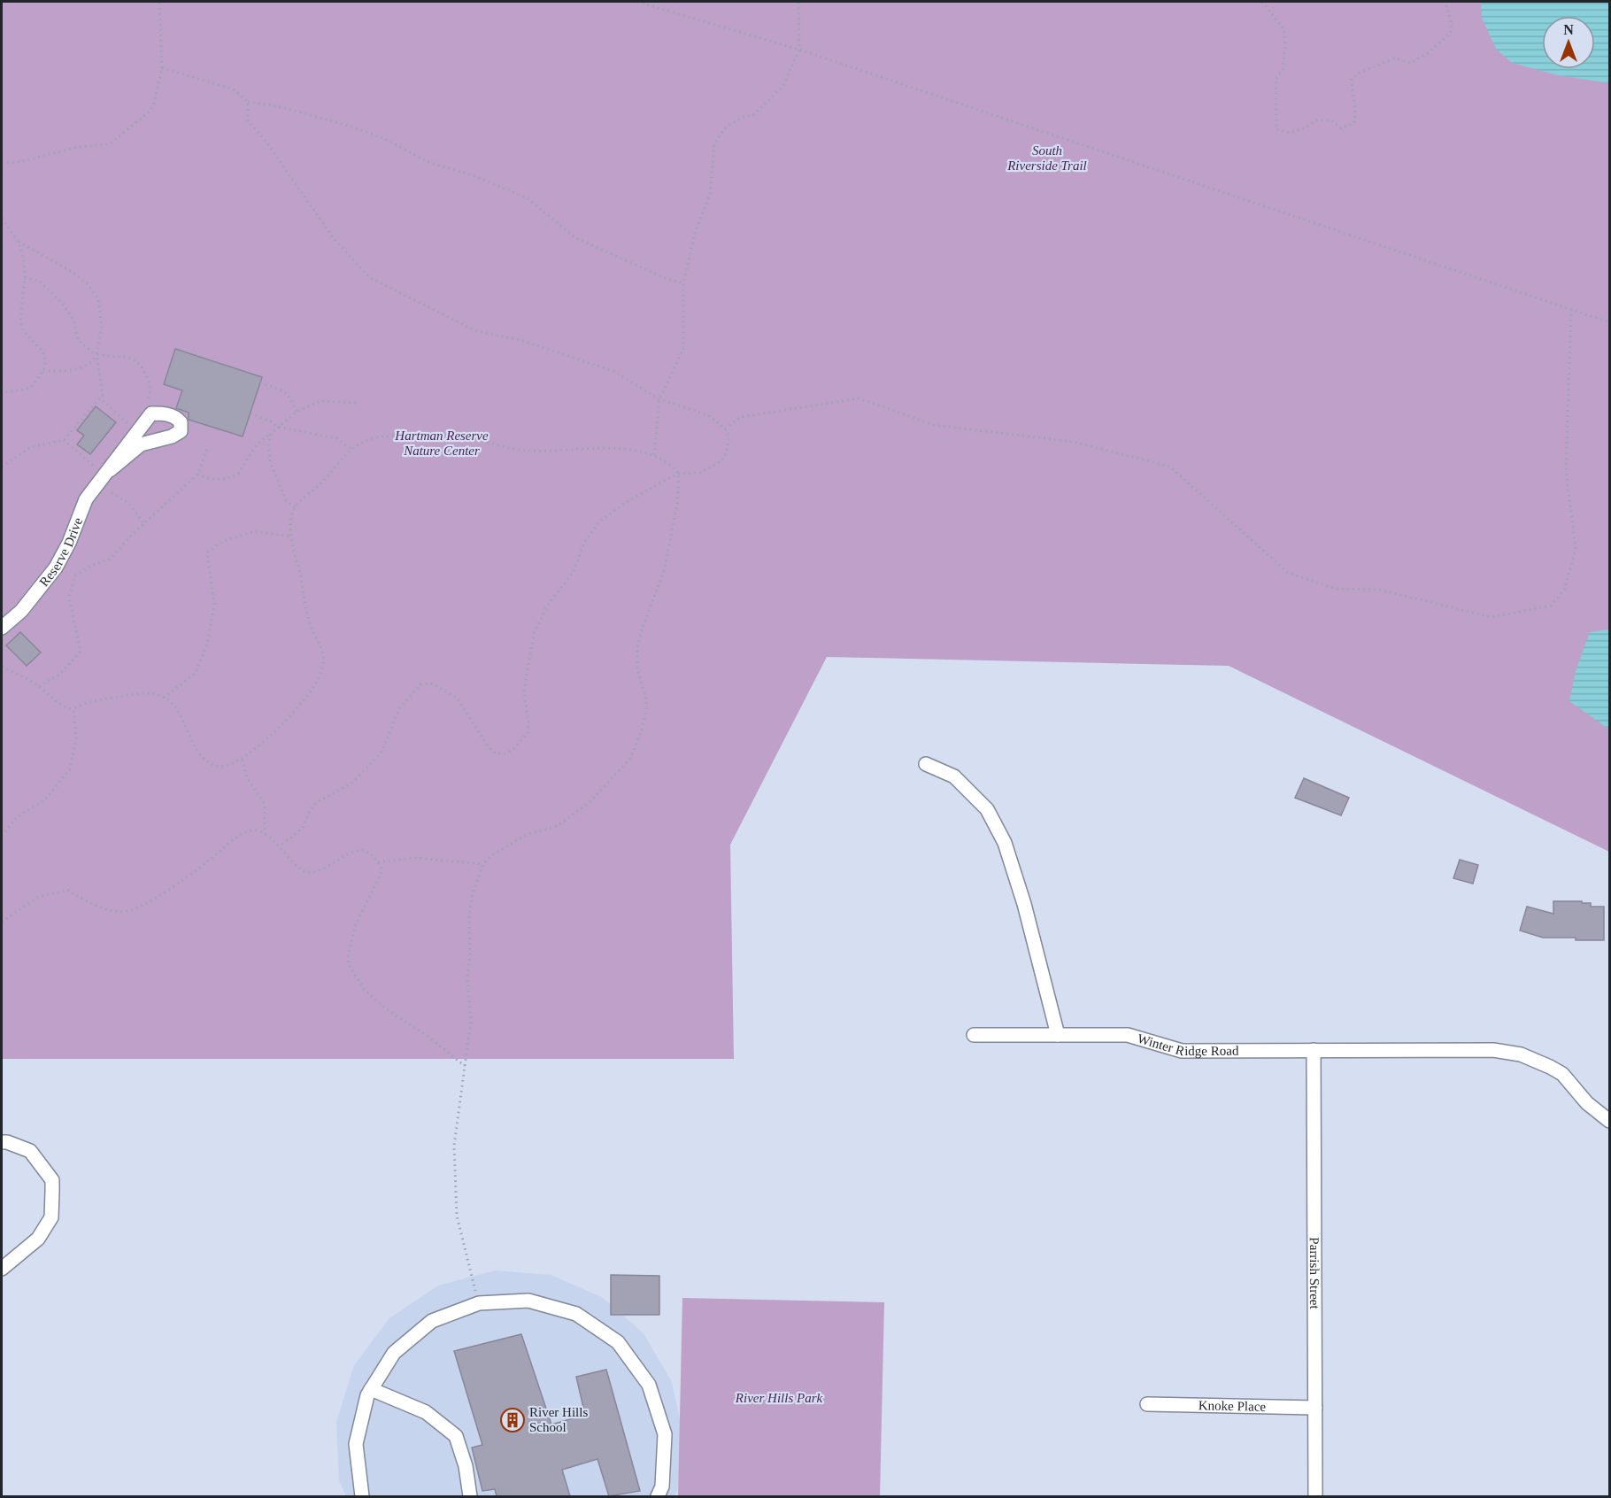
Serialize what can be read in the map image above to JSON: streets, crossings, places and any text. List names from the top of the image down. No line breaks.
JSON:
{"streets":{"street":["Reserve Drive","Winter Ridge Road","Parrish Street","Knoke Place"]},"crossings":[["Winter Ridge Road","Parrish Street"],["Parrish Street","Knoke Place"]],"parks":["South Riverside Trail","Hartman Reserve Nature Center","River Hills Park"],"places":{"building":["River Hills School"]},"north":"top"}
